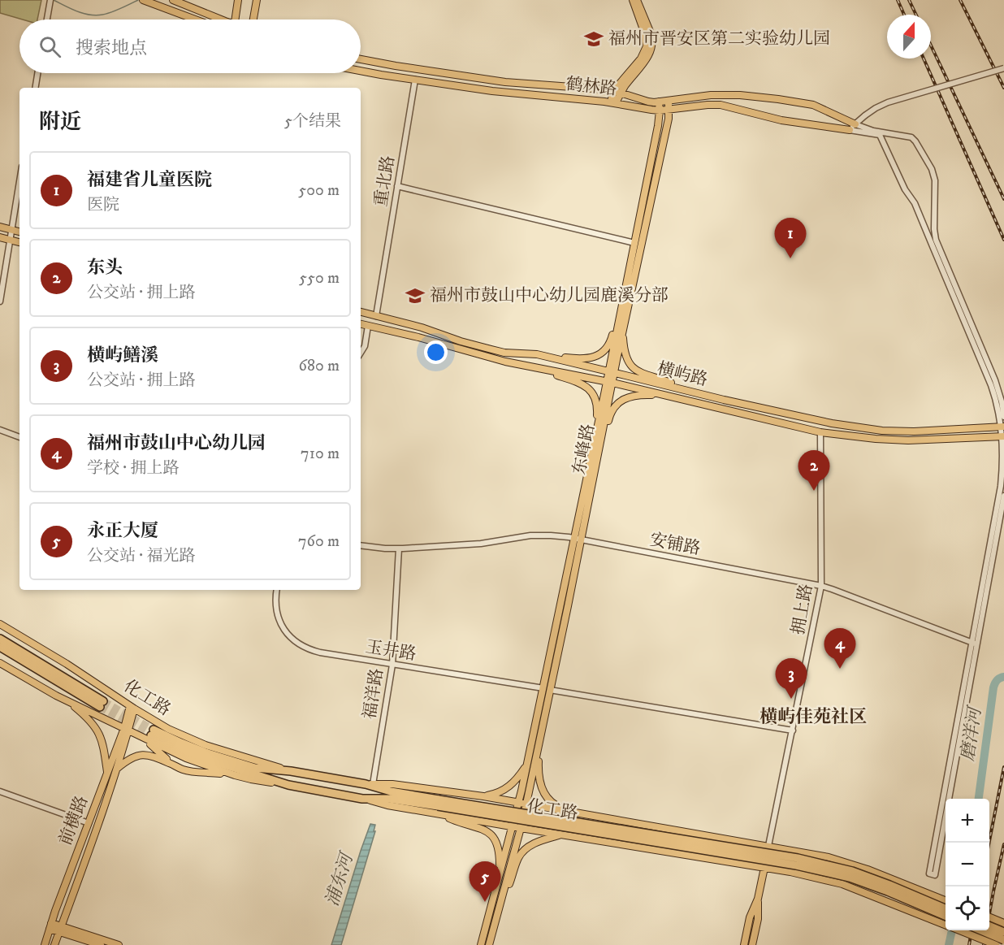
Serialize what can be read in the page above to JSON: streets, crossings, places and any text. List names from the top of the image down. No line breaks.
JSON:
{"streets":{"highway":["化工路"],"main road":["鹤林路","横屿路","东峰路","前横路"],"street":["重北路","安铺路","拥上路","玉井路","福洋路"]},"crossings":[["鹤林路","重北路"],["鹤林路","东峰路"],["重北路","横屿路"],["横屿路","东峰路"],["横屿路","拥上路"],["东峰路","安铺路"],["东峰路","玉井路"],["安铺路","拥上路"],["安铺路","福洋路"],["拥上路","玉井路"],["玉井路","福洋路"],["福洋路","化工路"],["化工路","前横路"]],"districts":["横屿佳苑社区"],"water":["磨洋河","浦东河"],"places":{"school or university":["福州市晋安区第二实验幼儿园","福州市鼓山中心幼儿园鹿溪分部"]},"north":"top","page":{"search":"搜索地点","heading":["附近","5个结果"],"list":[{"mark":"1","name":"福建省儿童医院","note":"医院","value":"500 m"},{"mark":"2","name":"东头","note":"公交站 · 拥上路","value":"550 m"},{"mark":"3","name":"横屿鳝溪","note":"公交站 · 拥上路","value":"680 m"},{"mark":"4","name":"福州市鼓山中心幼儿园","note":"学校 · 拥上路","value":"710 m"},{"mark":"5","name":"永正大厦","note":"公交站 · 福光路","value":"760 m"}],"pins":["1","2","4","3","5"],"map_buttons":["+","−"]}}
